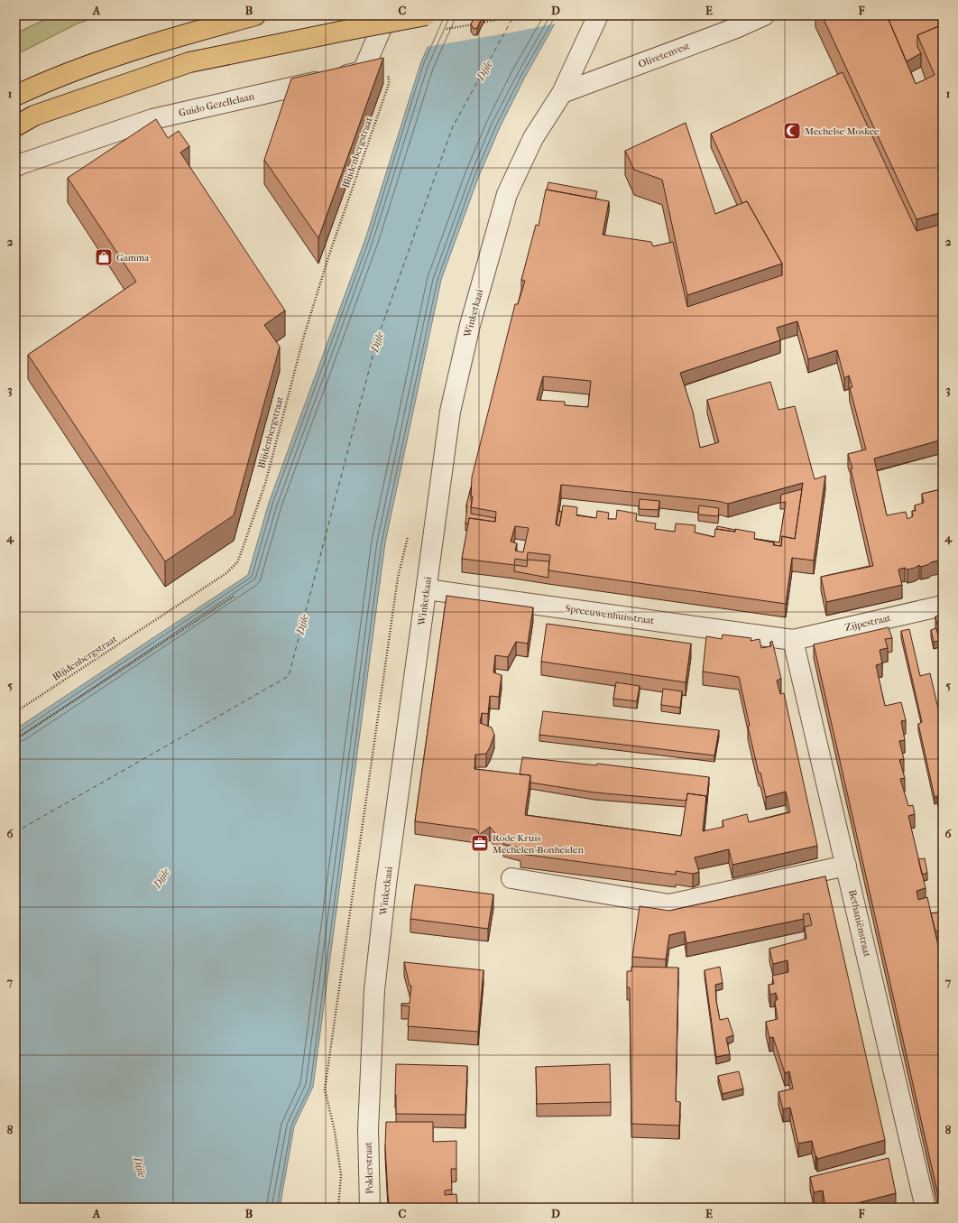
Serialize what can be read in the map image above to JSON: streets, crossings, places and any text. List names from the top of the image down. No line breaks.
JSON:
{"streets":{"street":["Olivetenvest","Guido Gezellelaan","Winketkaai","Spreeuwenhuisstraat","Zijpestraat","Bethaniënstraat","Polderstraat"],"path":["Blijdenbergstraat"]},"crossings":[["Olivetenvest","Winketkaai"],["Guido Gezellelaan","Blijdenbergstraat"],["Winketkaai","Spreeuwenhuisstraat"],["Winketkaai","Polderstraat"],["Spreeuwenhuisstraat","Zijpestraat"],["Spreeuwenhuisstraat","Bethaniënstraat"],["Zijpestraat","Bethaniënstraat"]],"water":["Dijle"],"places":{"mosque":["Mechelse Moskee"],"shop":["Gamma"],"office":["Rode Kruis Mechelen-Bonheiden"]},"grid":{"columns":["A","B","C","D","E","F"],"rows":["1","2","3","4","5","6","7","8"]}}
